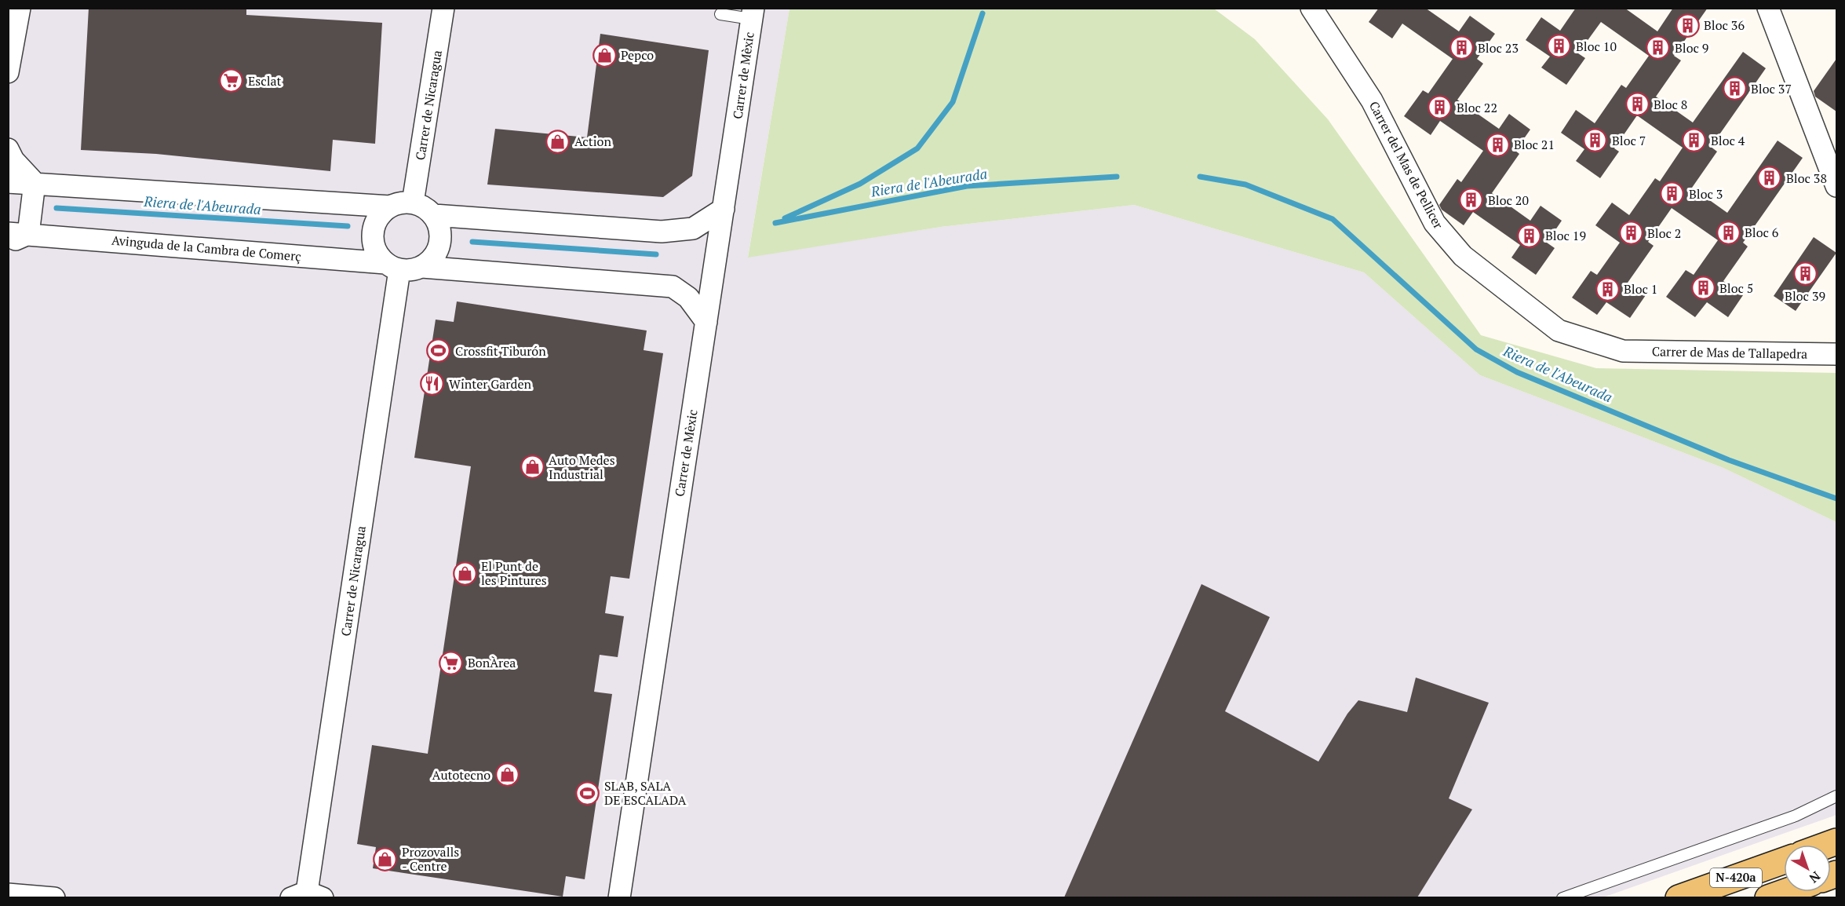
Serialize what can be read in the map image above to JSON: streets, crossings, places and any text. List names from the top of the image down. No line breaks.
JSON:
{"streets":{"main road":["N-420a"],"street":["Carrer de Mèxic","Carrer de Nicaragua","Carrer del Mas de Pellicer","Avinguda de la Cambra de Comerç","Carrer de Mas de Tallapedra"]},"crossings":[["Carrer de Nicaragua","Avinguda de la Cambra de Comerç"],["Carrer del Mas de Pellicer","Carrer de Mas de Tallapedra"]],"water":["Riera de l'Abeurada"],"places":{"building":["Bloc 36","Bloc 10","Bloc 23","Bloc 9","Bloc 37","Bloc 8","Bloc 22","Bloc 7","Bloc 4","Bloc 21","Bloc 38","Bloc 3","Bloc 20","Bloc 6","Bloc 2","Bloc 19","Bloc 39","Bloc 5","Bloc 1"],"shop":["Pepco","Action","Auto Medes Industrial","El Punt de les Pintures","Autotecno","Prozovalls - Centre"],"supermarket":["Esclat","BonÀrea"],"sports":["Crossfit Tiburón","SLAB, SALA DE ESCALADA"],"restaurant":["Winter Garden"]},"north":"bottom right"}
